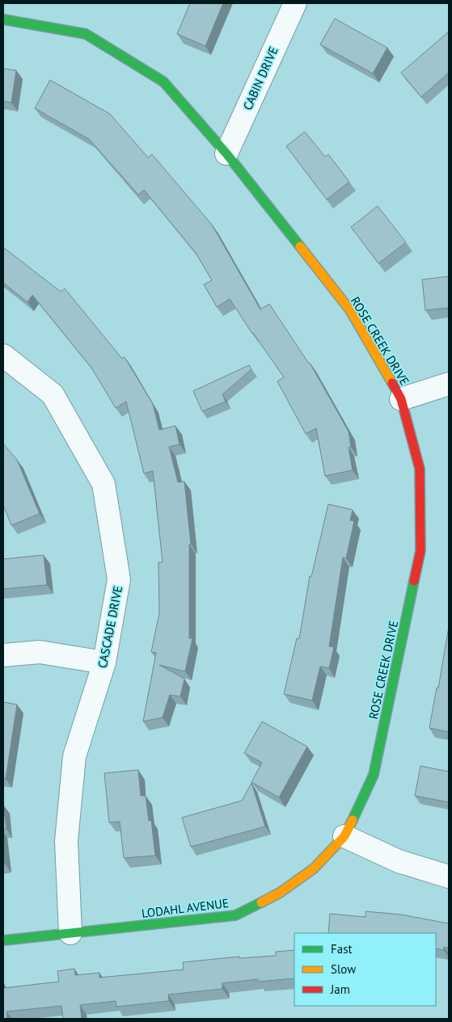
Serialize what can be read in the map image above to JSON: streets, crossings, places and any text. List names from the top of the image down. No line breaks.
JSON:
{"streets":{"street":["CABIN DRIVE","ROSE CREEK DRIVE","CASCADE DRIVE","LODAHL AVENUE"]},"crossings":[["CABIN DRIVE","ROSE CREEK DRIVE"],["ROSE CREEK DRIVE","LODAHL AVENUE"],["CASCADE DRIVE","LODAHL AVENUE"]],"legend":["Fast","Slow","Jam"]}
